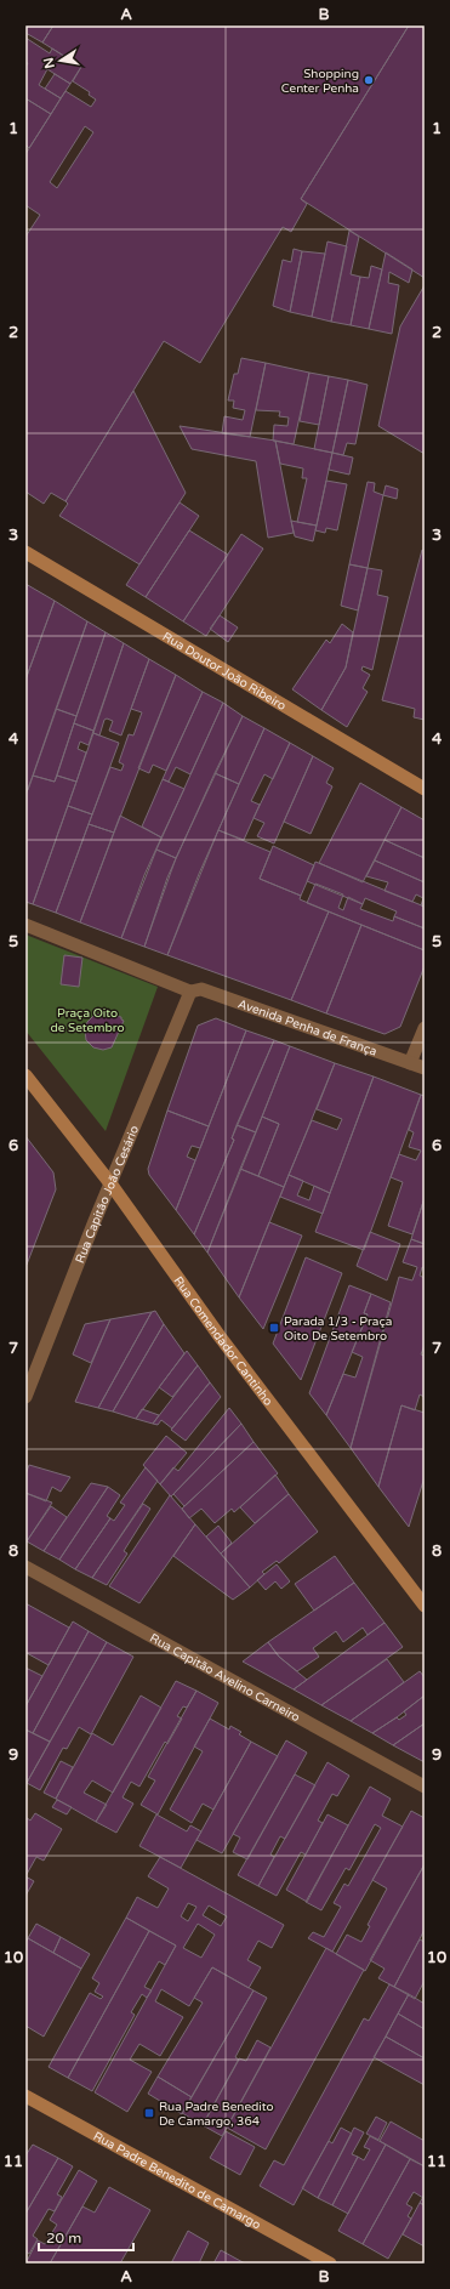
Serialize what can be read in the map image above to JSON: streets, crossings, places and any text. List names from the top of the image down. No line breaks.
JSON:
{"streets":{"main road":["Rua Doutor João Ribeiro","Rua Comendador Cantinho","Rua Padre Benedito de Camargo"],"street":["Avenida Penha de França","Rua Capitão João Cesário","Rua Capitão Avelino Carneiro"]},"crossings":[["Avenida Penha de França","Rua Capitão João Cesário"],["Rua Capitão João Cesário","Rua Comendador Cantinho"]],"parks":["Praça Oito de Setembro"],"places":{"other":["Shopping Center Penha"],"transit":["Parada 1/3 - Praça Oito De Setembro","Rua Padre Benedito De Camargo, 364"]},"scale_bar":"20 m","north":"left","grid":{"columns":["A","B"],"rows":["1","2","3","4","5","6","7","8","9","10","11"]}}
